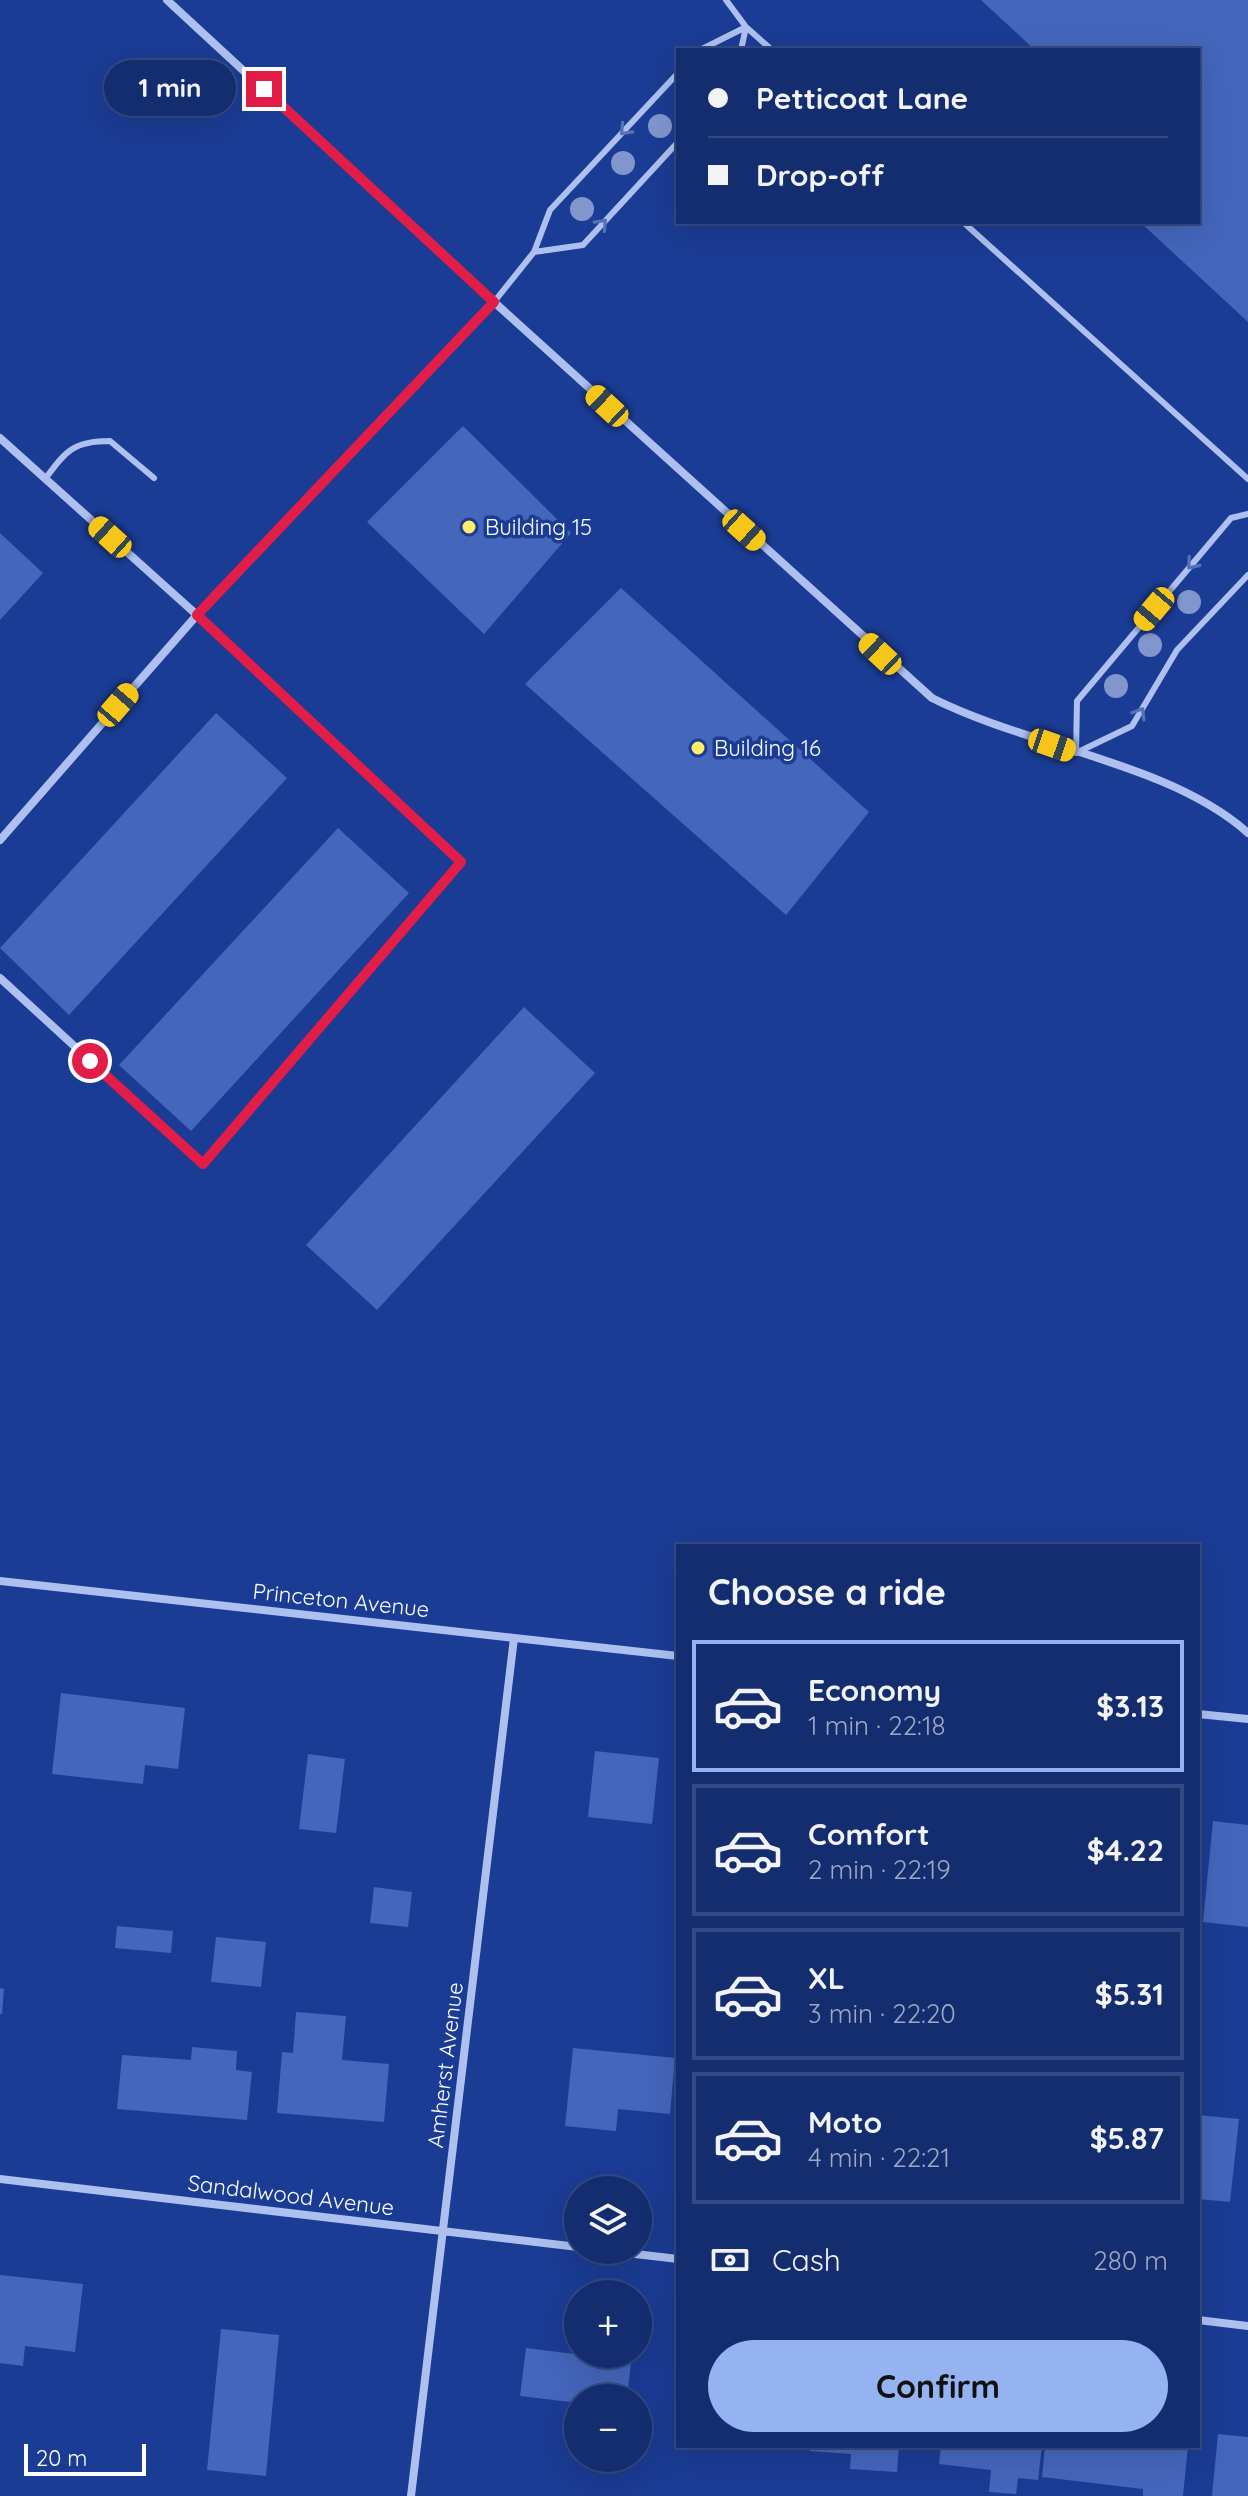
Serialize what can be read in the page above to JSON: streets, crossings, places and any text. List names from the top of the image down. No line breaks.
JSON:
{"streets":{"street":["Princeton Avenue","Amherst Avenue","Sandalwood Avenue"]},"crossings":[["Princeton Avenue","Amherst Avenue"],["Amherst Avenue","Sandalwood Avenue"]],"places":["Building 15","Building 16"],"scale_bar":"20 m","page":{"banner":["Petticoat Lane","Drop-off"],"bubble":"1 min","heading":"Choose a ride","list":[{"name":"Economy","note":"1 min · 22:18","value":"$3.13"},{"name":"Comfort","note":"2 min · 22:19","value":"$4.22"},{"name":"XL","note":"3 min · 22:20","value":"$5.31"},{"name":"Moto","note":"4 min · 22:21","value":"$5.87"}],"map_buttons":["+","−"],"pay":["Cash","280 m"],"buttons":"Confirm","scale":"20 m"}}
